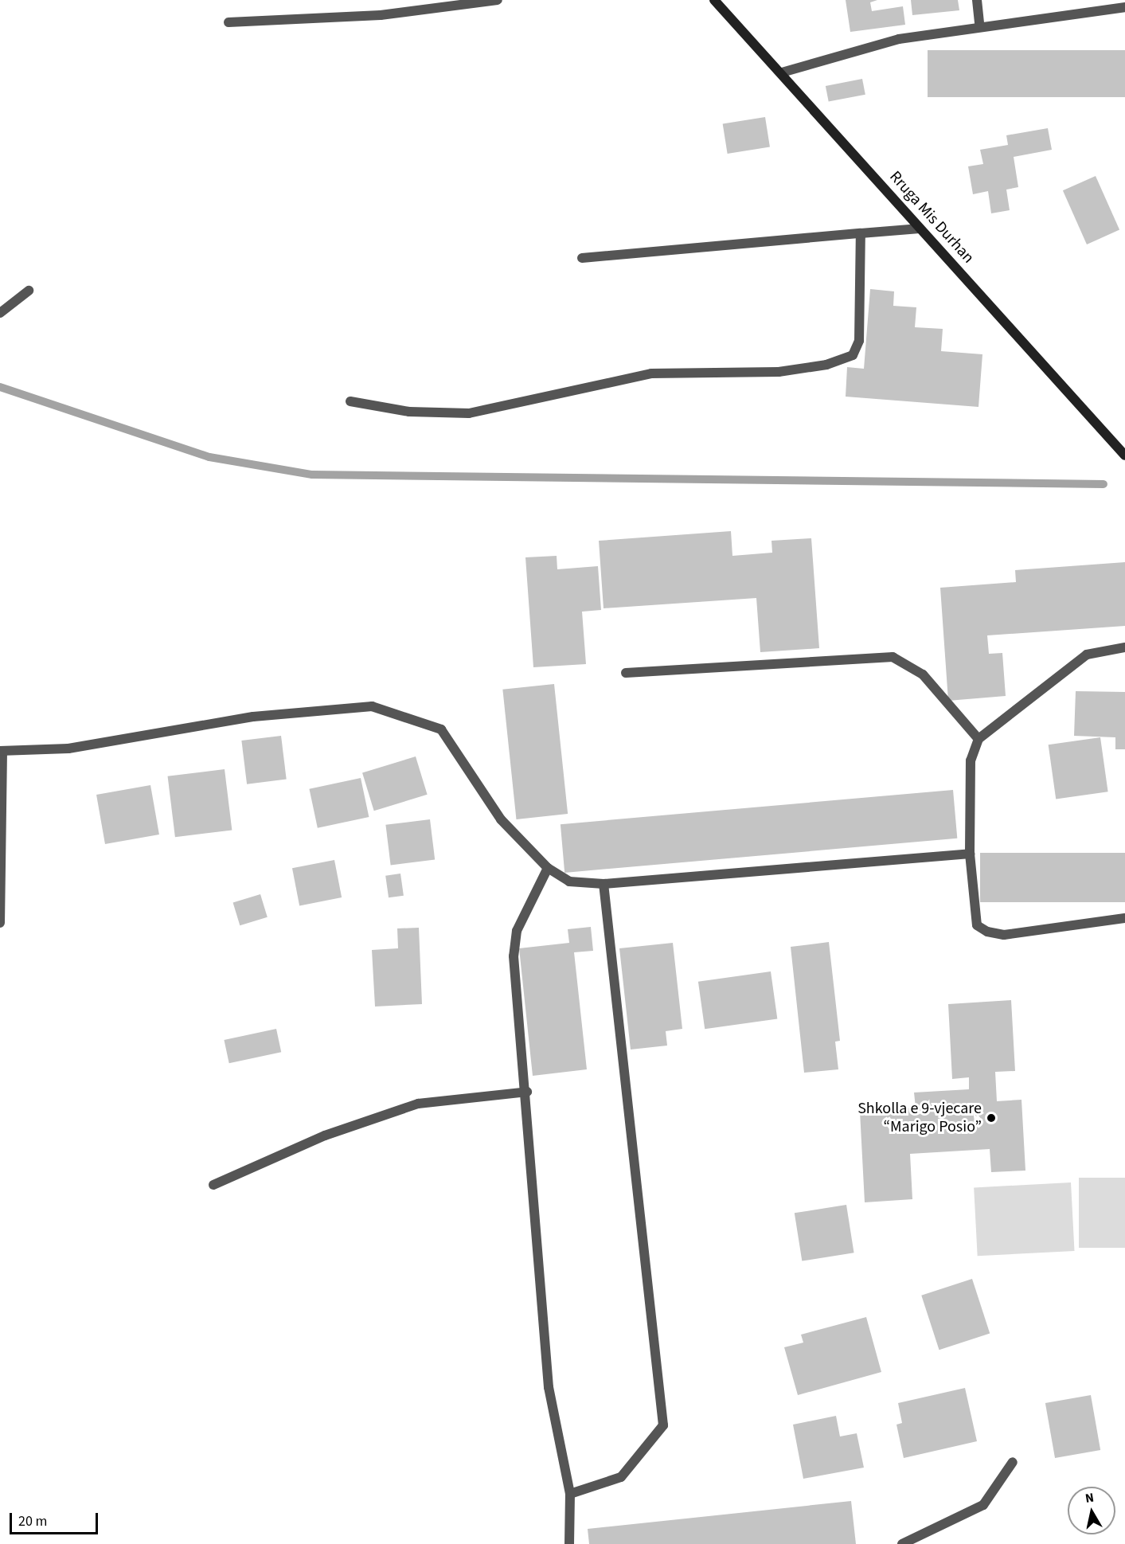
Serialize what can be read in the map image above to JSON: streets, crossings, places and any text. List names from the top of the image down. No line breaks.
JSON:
{"streets":{"street":["Rruga Mis Durhan"]},"places":["Shkolla e 9-vjecare “Marigo Posio”"],"scale_bar":"20 m","north":"top"}
